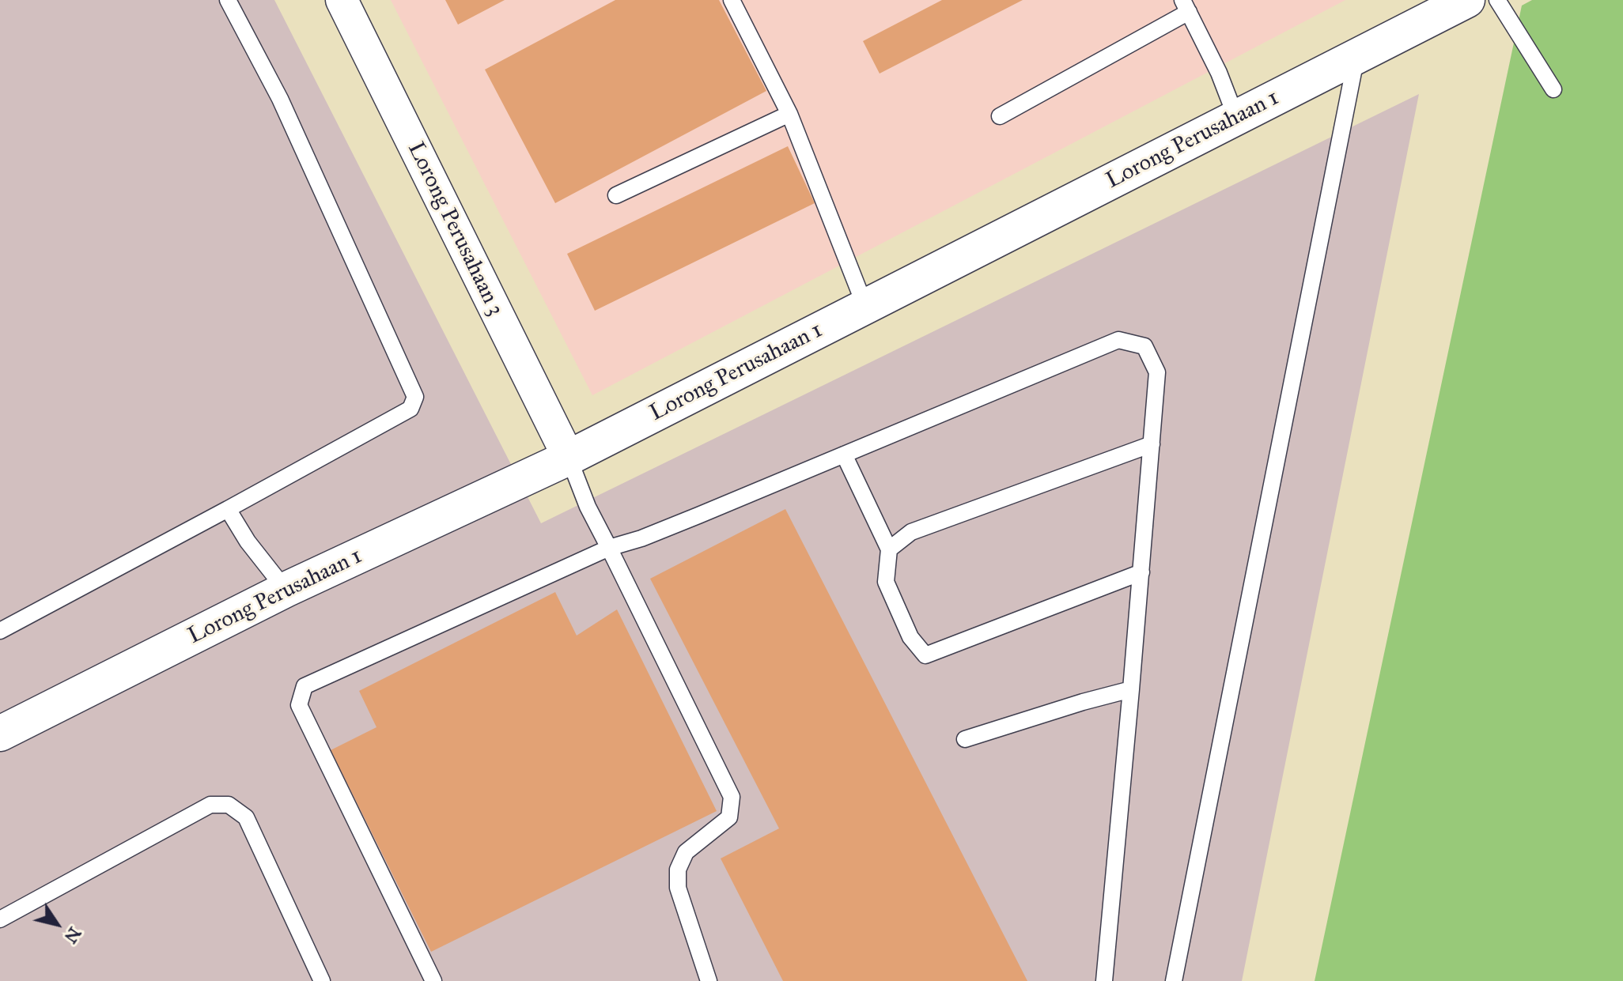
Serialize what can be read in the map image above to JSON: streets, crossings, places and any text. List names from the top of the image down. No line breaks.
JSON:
{"streets":{"street":["Lorong Perusahaan 1","Lorong Perusahaan 3"]},"crossings":[["Lorong Perusahaan 1","Lorong Perusahaan 3"]],"north":"bottom right"}
